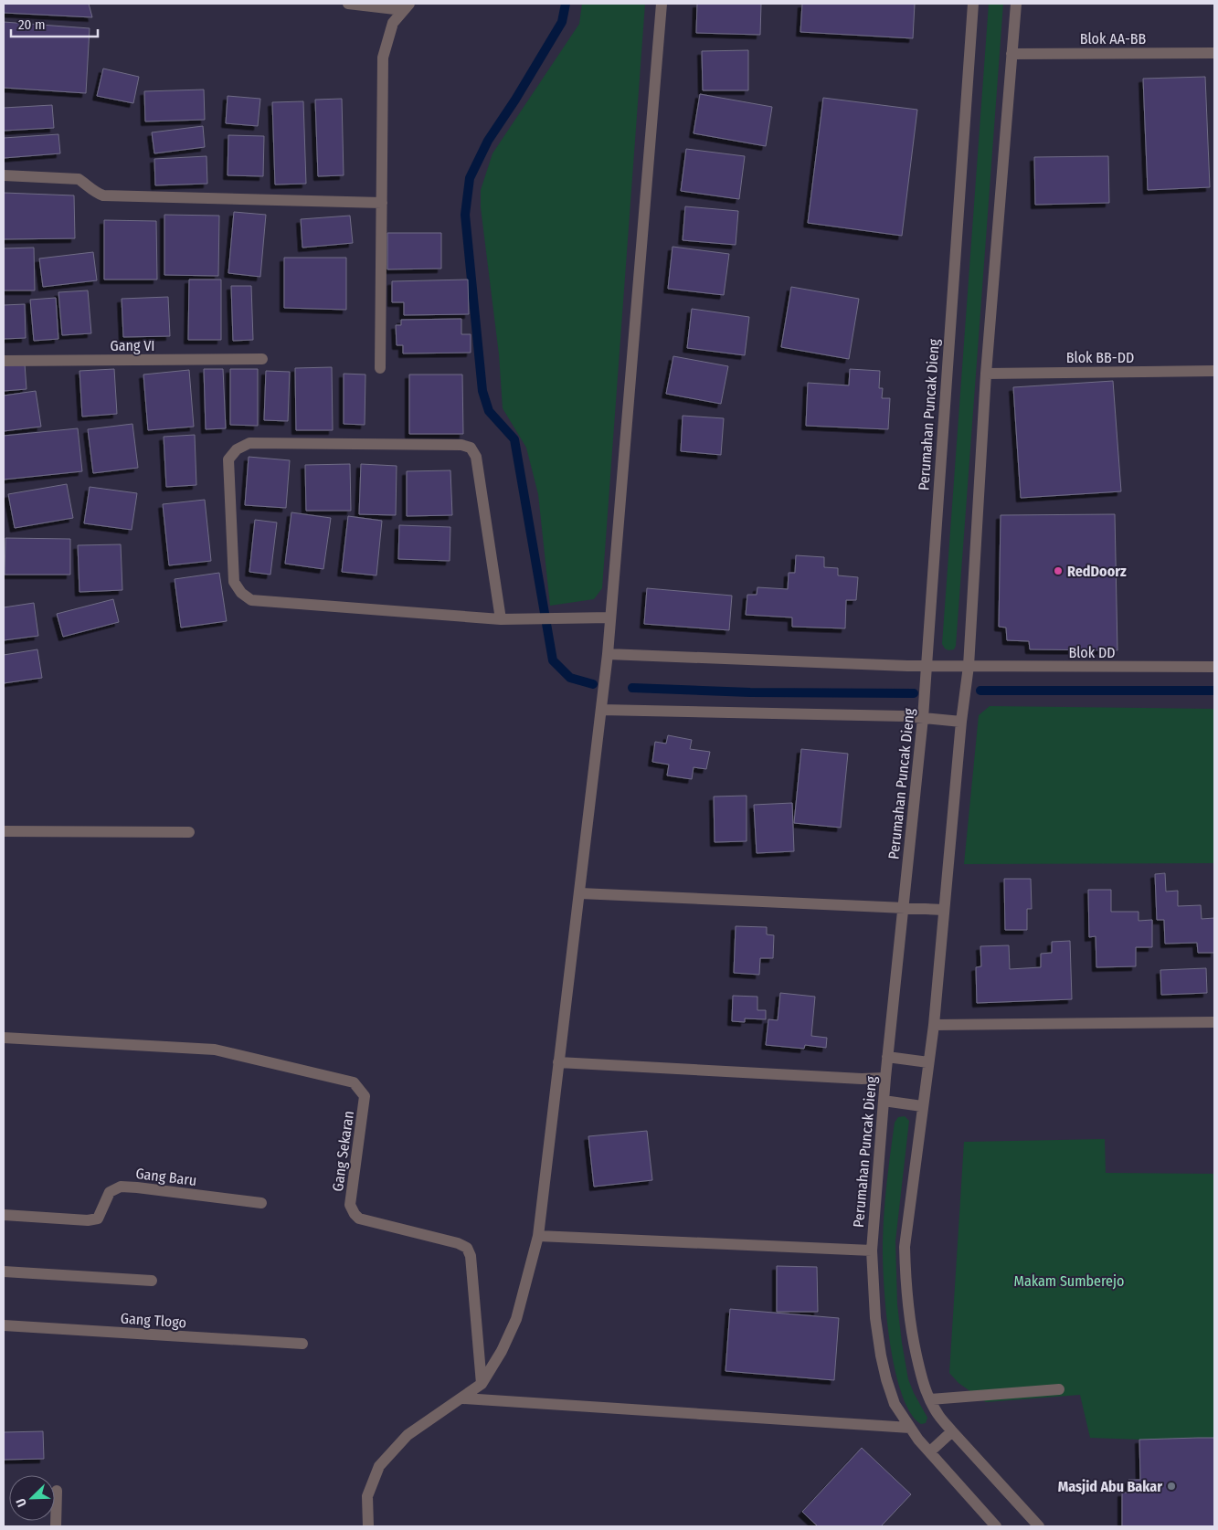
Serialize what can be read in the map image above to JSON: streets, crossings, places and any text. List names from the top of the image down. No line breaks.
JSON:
{"streets":{"street":["Blok AA-BB","Gang VI","Blok BB-DD","Perumahan Puncak Dieng","Blok DD","Gang Sekaran","Gang Baru","Gang Tlogo"]},"crossings":[["Perumahan Puncak Dieng","Blok DD"]],"parks":["Makam Sumberejo"],"places":["RedDoorz","Masjid Abu Bakar"],"scale_bar":"20 m","north":"bottom left"}
